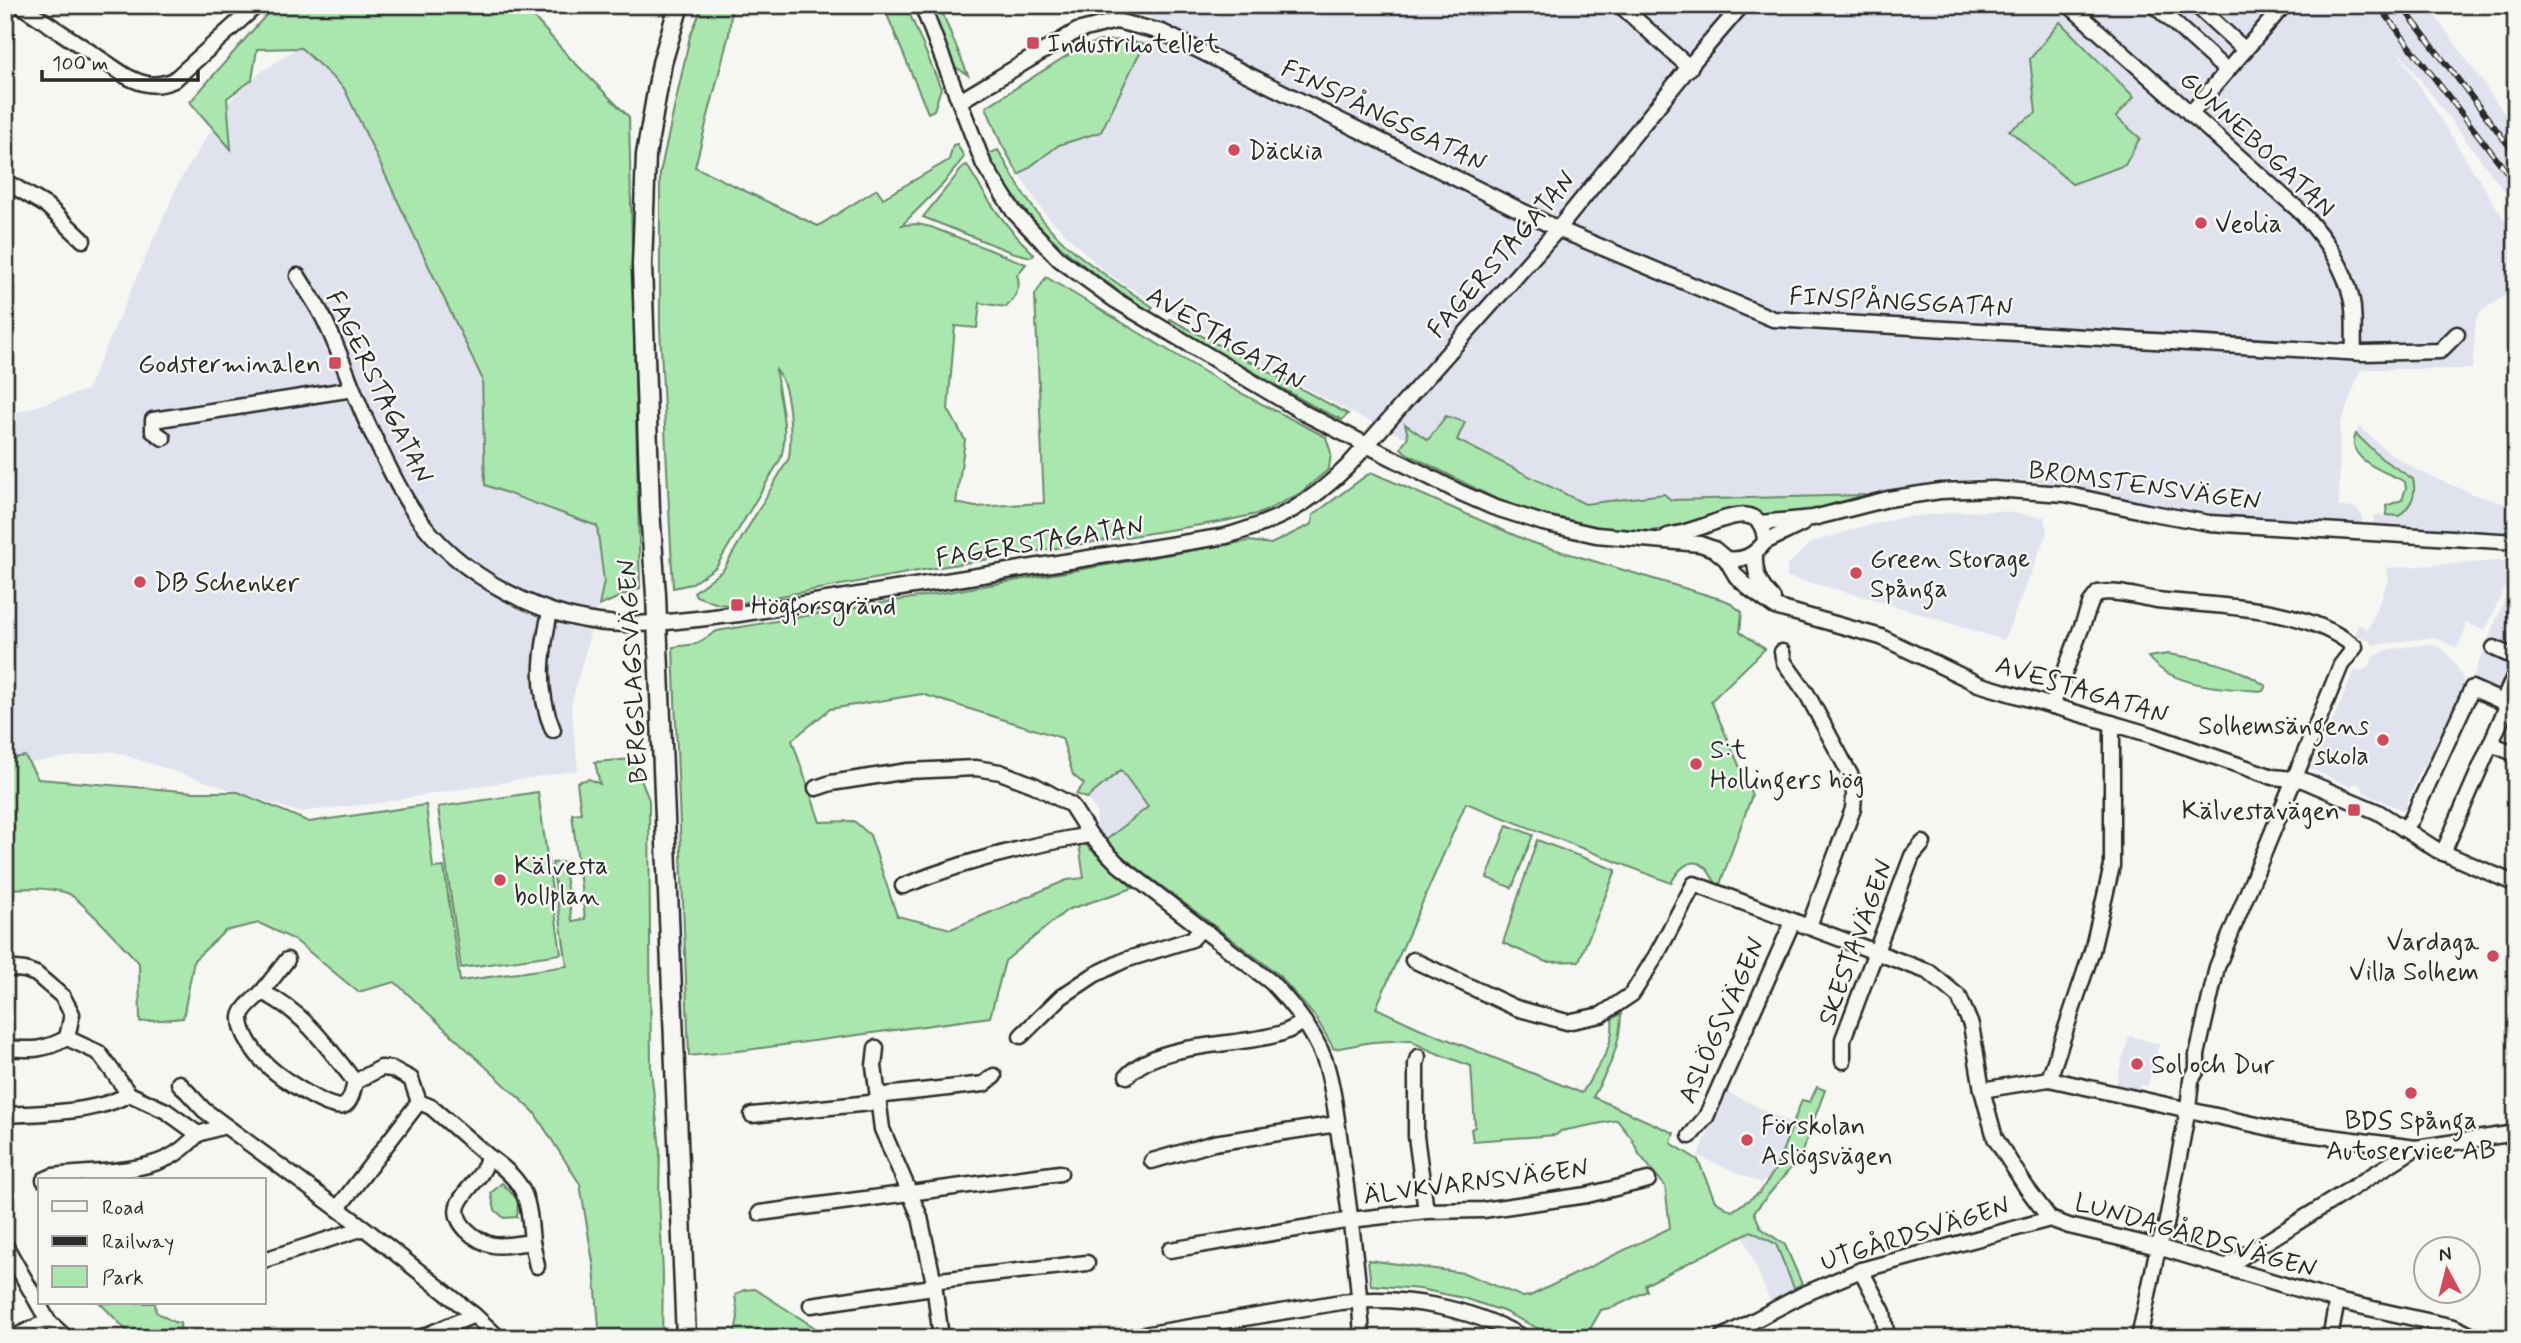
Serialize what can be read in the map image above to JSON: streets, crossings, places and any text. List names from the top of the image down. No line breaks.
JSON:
{"streets":{"main road":["BERGSLAGSVÄGEN"],"street":["FINSPÅNGSGATAN","GUNNEBOGATAN","FAGERSTAGATAN","AVESTAGATAN","BROMSTENSVÄGEN","SKESTAVÄGEN","ASLÖGSVÄGEN","ÄLVKVARNSVÄGEN","UTGÅRDSVÄGEN","LUNDAGÅRDSVÄGEN"]},"crossings":[["FINSPÅNGSGATAN","GUNNEBOGATAN"],["FINSPÅNGSGATAN","FAGERSTAGATAN"],["FINSPÅNGSGATAN","AVESTAGATAN"],["FAGERSTAGATAN","AVESTAGATAN"],["FAGERSTAGATAN","BERGSLAGSVÄGEN"],["AVESTAGATAN","BROMSTENSVÄGEN"],["SKESTAVÄGEN","LUNDAGÅRDSVÄGEN"],["ASLÖGSVÄGEN","LUNDAGÅRDSVÄGEN"],["UTGÅRDSVÄGEN","LUNDAGÅRDSVÄGEN"]],"places":{"transit":["Industrihotellet","Godsterminalen","Högforsgränd","Kälvestavägen"],"other":["Däckia","Veolia","Green Storage Spånga","DB Schenker","Solhemsängens skola","S:t Hollingers hög","Kälvesta bollplan","Vardaga Villa Solhem","Sol och Dur","BDS Spånga Autoservice AB","Förskolan Aslögsvägen"]},"legend":["Road","Railway","Park"],"scale_bar":"100 m","north":"top"}
